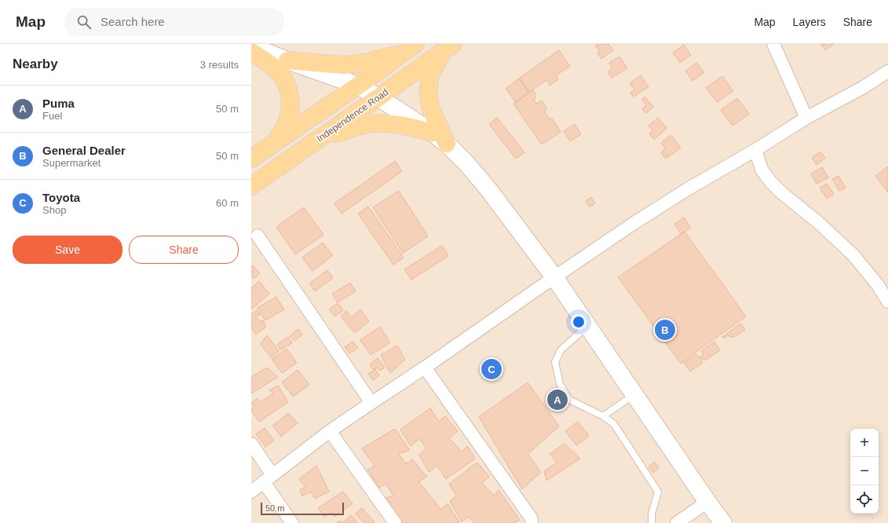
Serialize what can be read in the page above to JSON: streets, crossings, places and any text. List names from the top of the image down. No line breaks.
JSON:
{"streets":{"main road":["Independence Road"]},"scale_bar":"50 m","page":{"header":"Map","search":"Search here","nav":["Map","Layers","Share"],"heading":["Nearby","3 results"],"list":[{"mark":"A","name":"Puma","note":"Fuel","value":"50 m"},{"mark":"B","name":"General Dealer","note":"Supermarket","value":"50 m"},{"mark":"C","name":"Toyota","note":"Shop","value":"60 m"}],"buttons":["Save","Share"],"pins":["B","C","A"],"map_buttons":["+","−"],"scale":"50 m"}}
